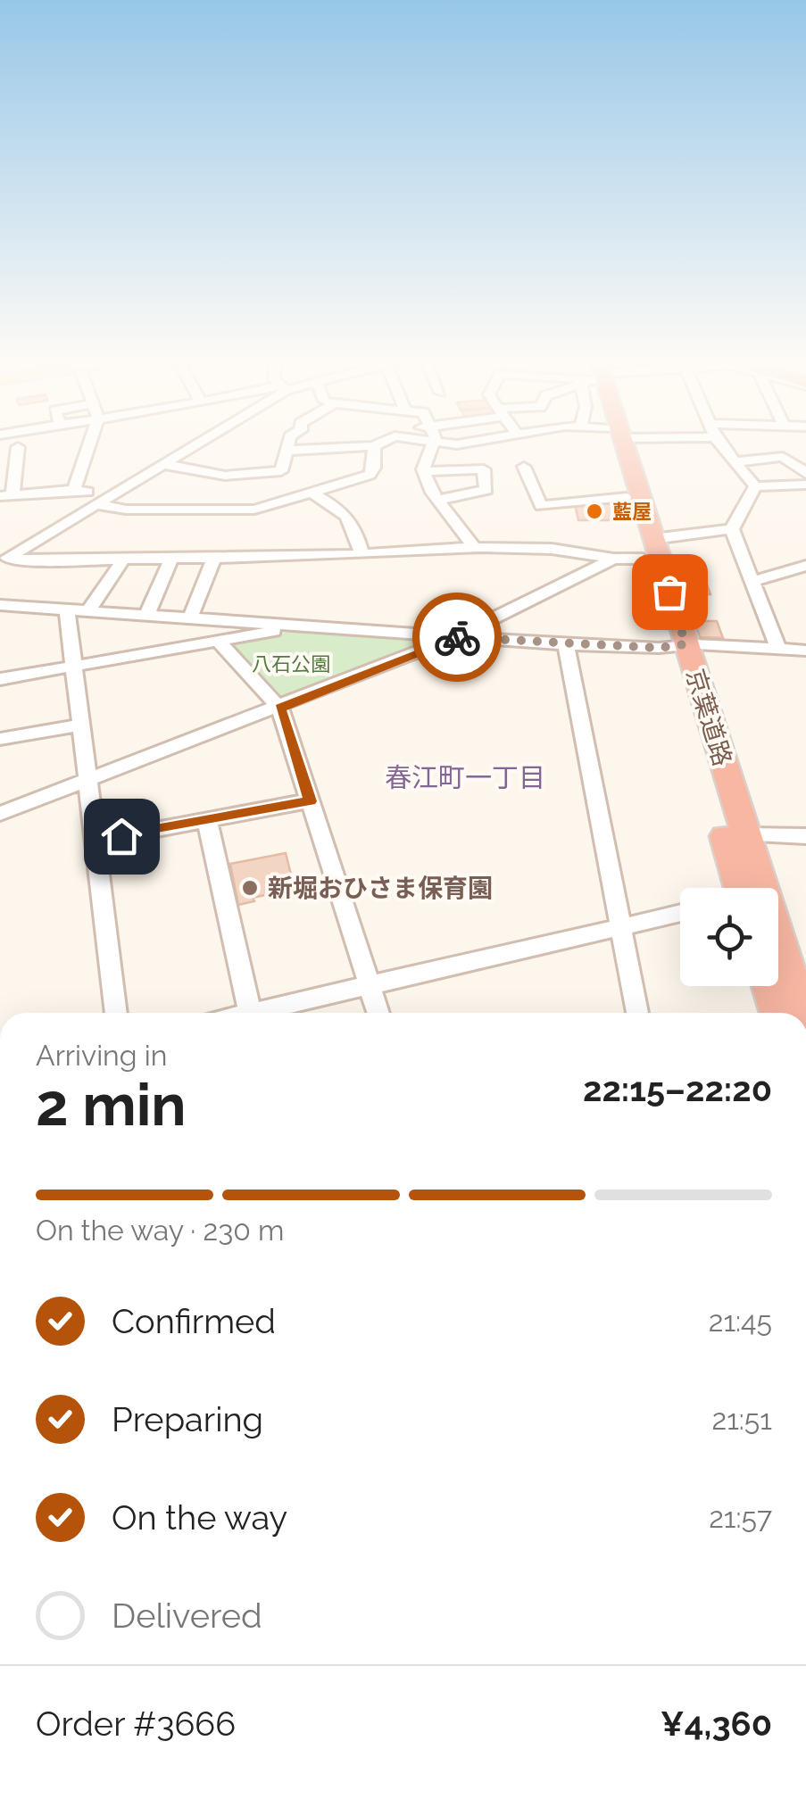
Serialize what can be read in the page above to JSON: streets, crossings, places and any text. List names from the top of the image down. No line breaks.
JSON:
{"streets":{"highway":["京葉道路"]},"districts":["春江町一丁目"],"parks":["八石公園"],"places":["藍屋","新堀おひさま保育園"],"page":{"heading":["2 min","Arriving in","22:15–22:20"],"panel":["Order #3666","¥4,360"],"bar":"On the way · 230 m","list":[["Confirmed","21:45"],["Preparing","21:51"],["On the way","21:57"],"Delivered"]}}
